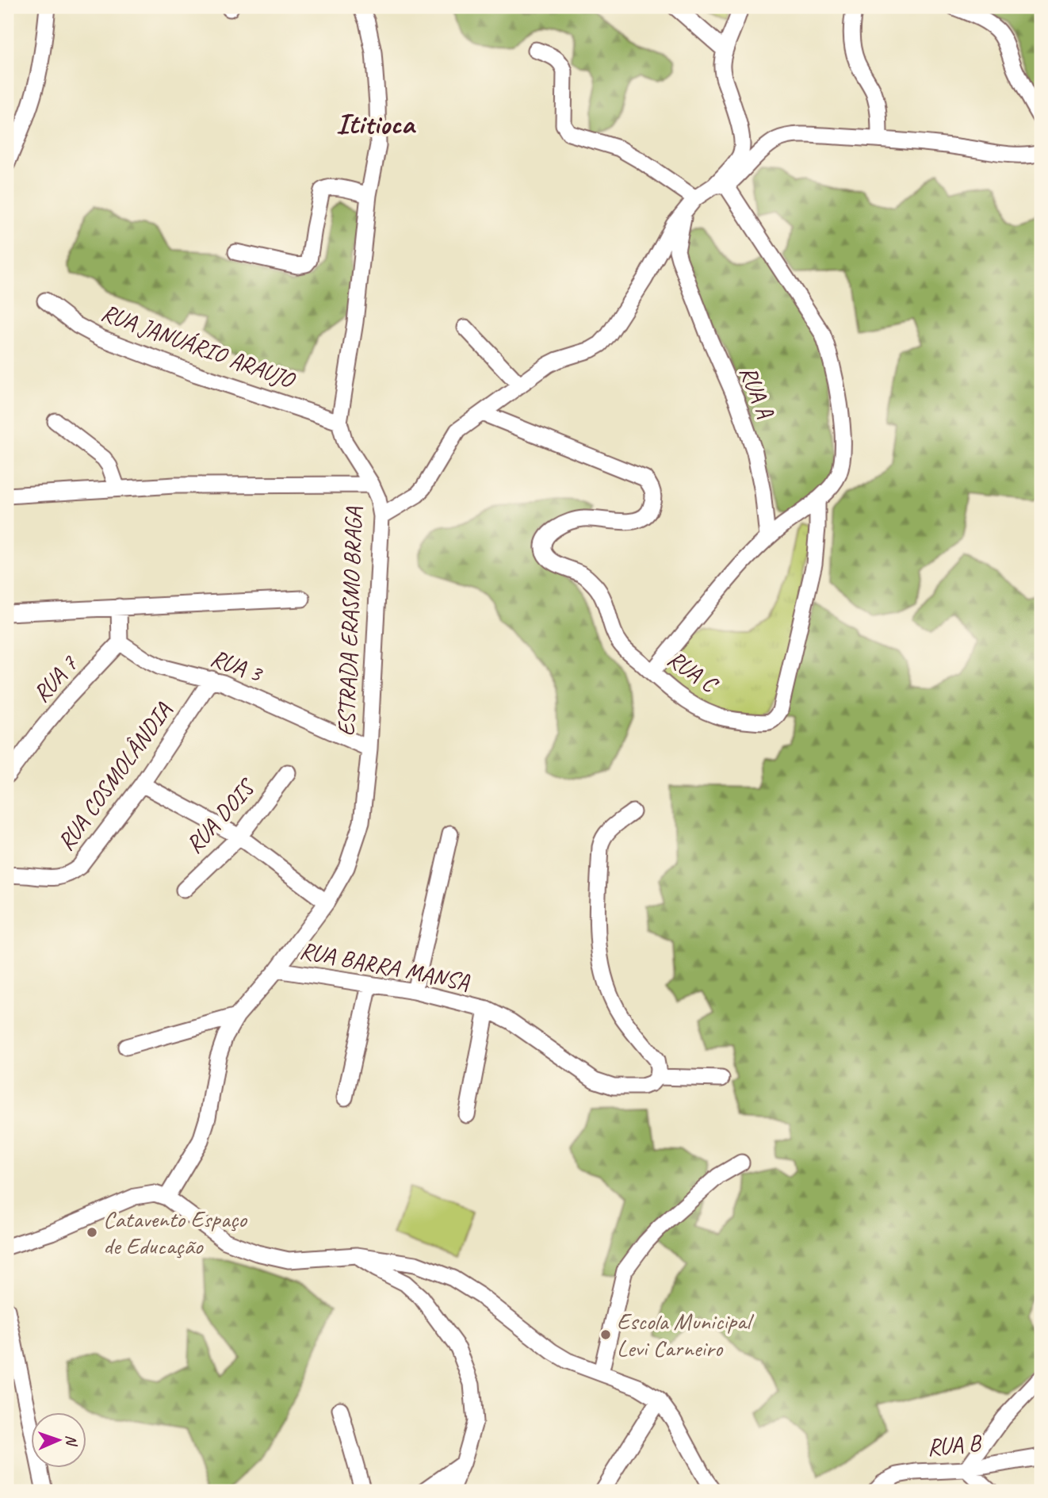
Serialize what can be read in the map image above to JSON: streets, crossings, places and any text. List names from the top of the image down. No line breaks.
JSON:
{"streets":{"street":["RUA JANUÁRIO ARAUJO","RUA A","ESTRADA ERASMO BRAGA","RUA 3","RUA C","RUA 7","RUA COSMOLÂNDIA","RUA DOIS","RUA BARRA MANSA","RUA B"]},"crossings":[["RUA JANUÁRIO ARAUJO","ESTRADA ERASMO BRAGA"],["ESTRADA ERASMO BRAGA","RUA 3"],["ESTRADA ERASMO BRAGA","RUA BARRA MANSA"],["RUA 3","RUA 7"],["RUA 3","RUA COSMOLÂNDIA"]],"districts":["Ititioca"],"places":["Catavento Espaço de Educação","Escola Municipal Levi Carneiro"],"north":"right"}
